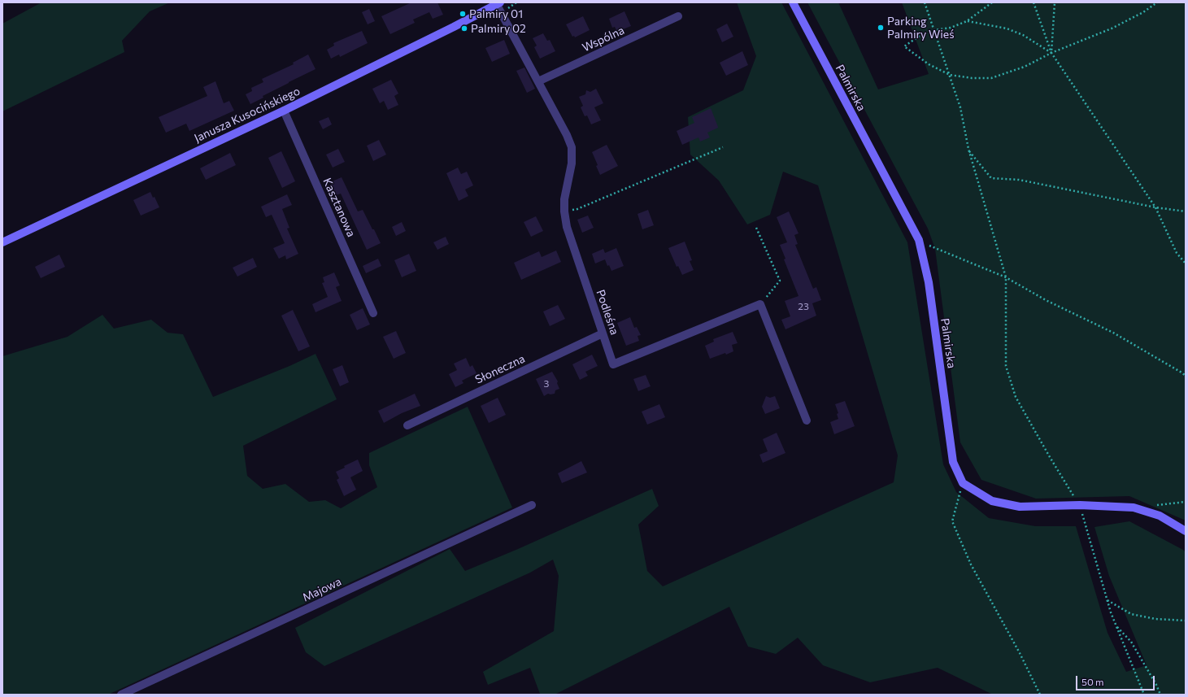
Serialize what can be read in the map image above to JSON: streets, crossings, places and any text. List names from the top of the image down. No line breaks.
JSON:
{"streets":{"street":["Wspólna","Palmirska","Janusza Kusocińskiego","Kasztanowa","Podleśna","Słoneczna","Majowa"]},"crossings":[["Wspólna","Podleśna"],["Janusza Kusocińskiego","Kasztanowa"],["Janusza Kusocińskiego","Podleśna"],["Podleśna","Słoneczna"]],"places":["Palmiry 01","Parking Palmiry Wieś","Palmiry 02"],"house_numbers":["23","3"],"scale_bar":"50 m"}
